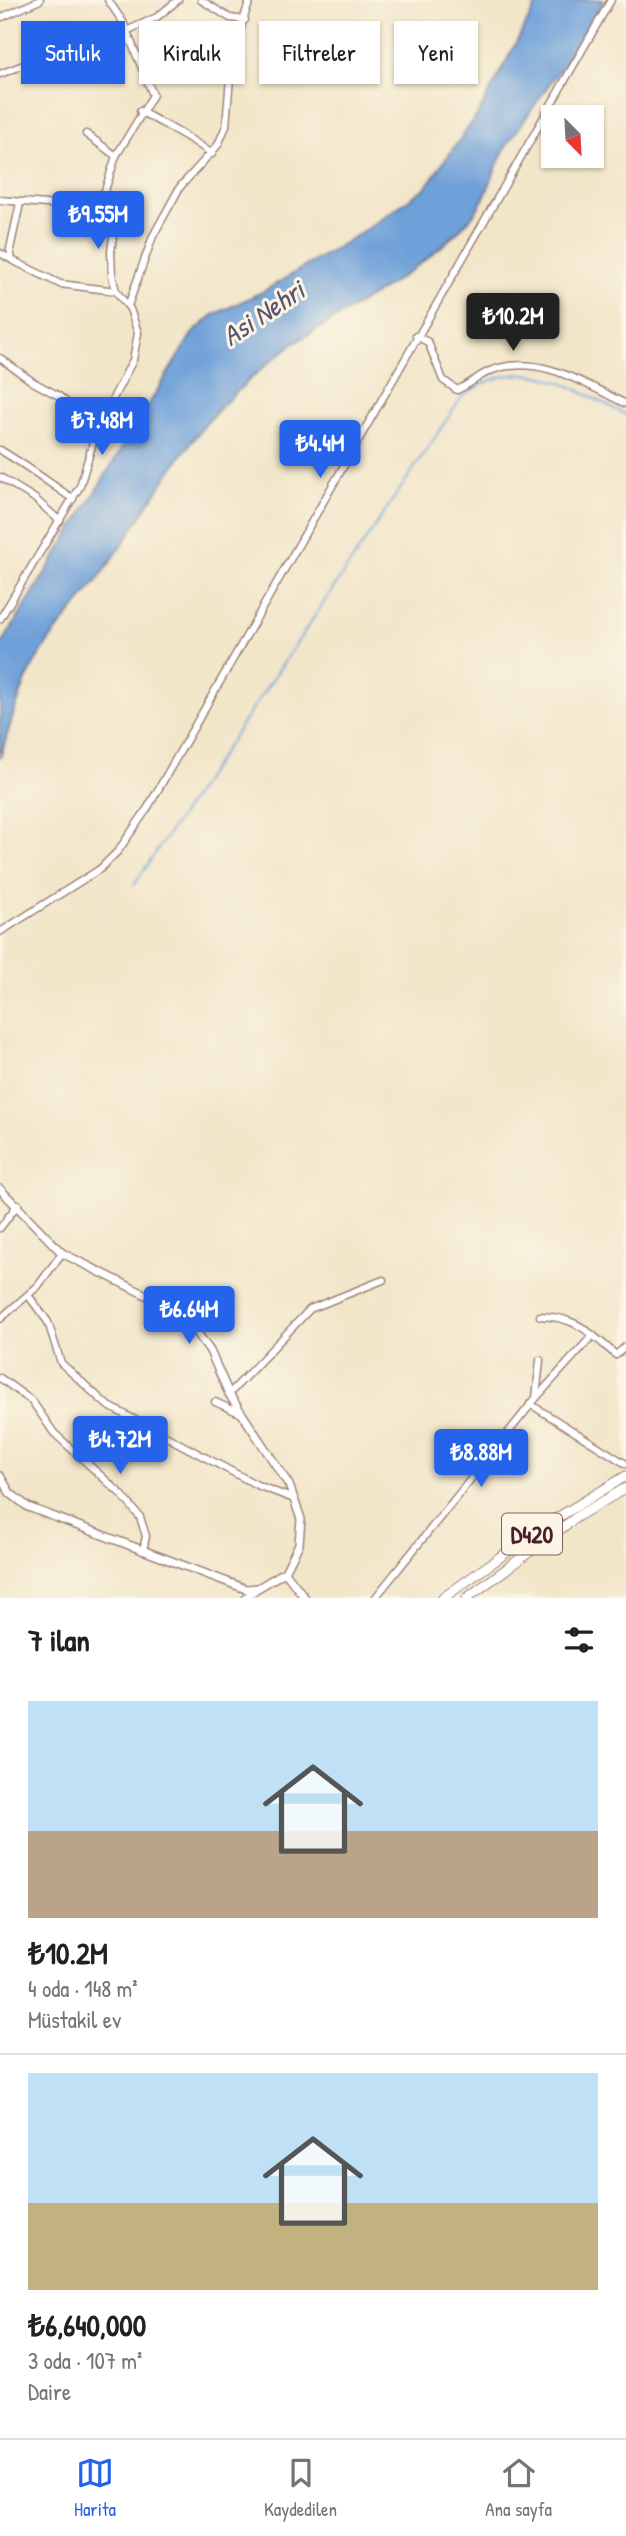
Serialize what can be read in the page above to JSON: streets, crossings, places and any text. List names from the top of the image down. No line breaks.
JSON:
{"streets":{"main road":["D420"]},"water":["Asi Nehri"],"north":"bottom right","page":{"chip":["Satılık","Kiralık","Filtreler","Yeni"],"price":["₺9.55M","₺10.2M","₺7.48M","₺4.4M","₺6.64M","₺4.72M","₺8.88M"],"heading":"7 ilan","list":[{"name":"₺10.2M","note":"4 oda · 148 m² · Müstakil ev"},{"name":"₺6,640,000","note":"3 oda · 107 m² · Daire"}],"tabs":["Harita","Kaydedilen","Ana sayfa"]}}
